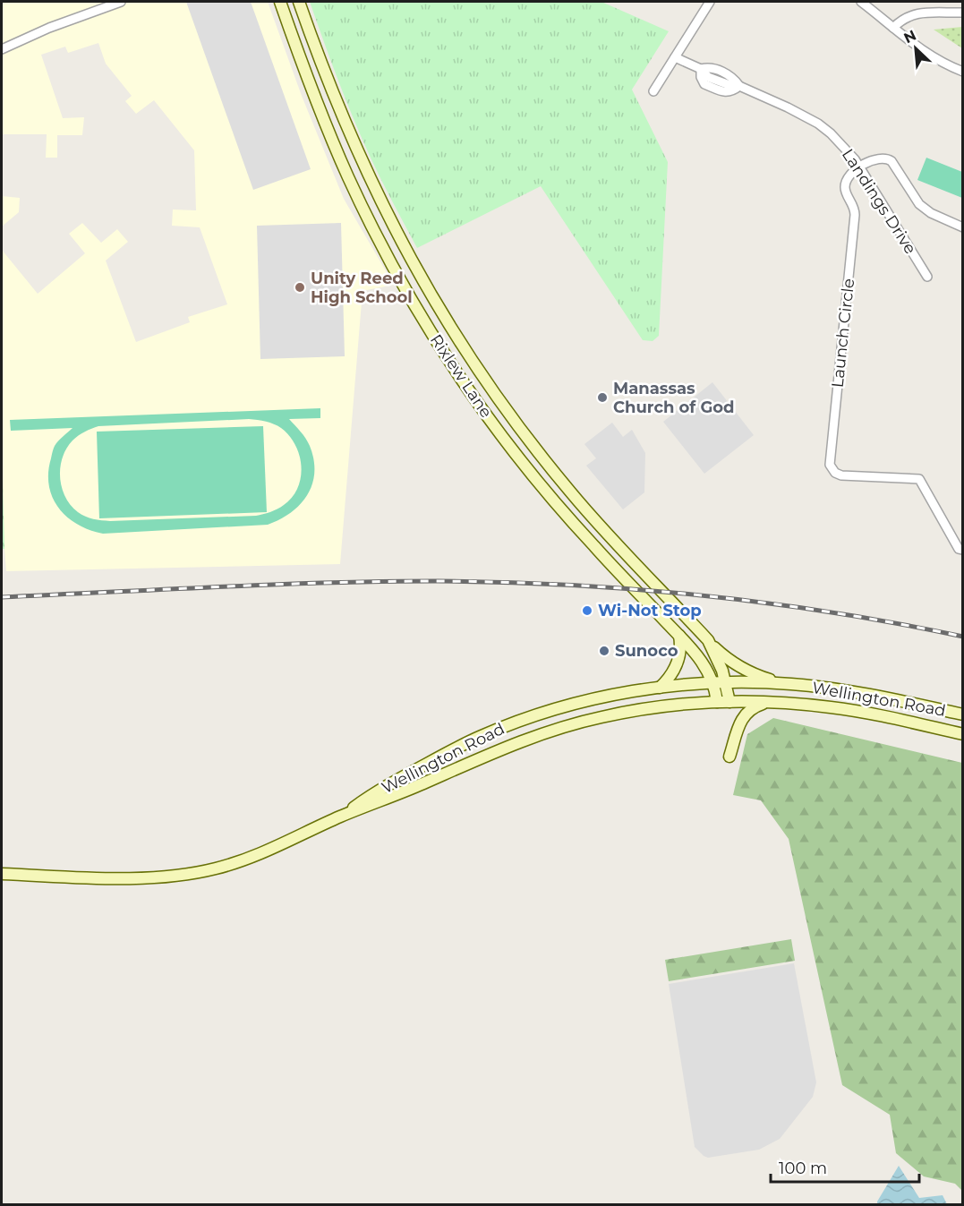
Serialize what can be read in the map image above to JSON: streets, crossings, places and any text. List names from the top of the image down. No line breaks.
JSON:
{"streets":{"main road":["Rixlew Lane","Wellington Road"],"street":["Landings Drive","Launch Circle"]},"crossings":[["Landings Drive","Launch Circle"],["Rixlew Lane","Wellington Road"]],"places":["Unity Reed High School","Manassas Church of God","Wi-Not Stop","Sunoco"],"scale_bar":"100 m","north":"top left"}
